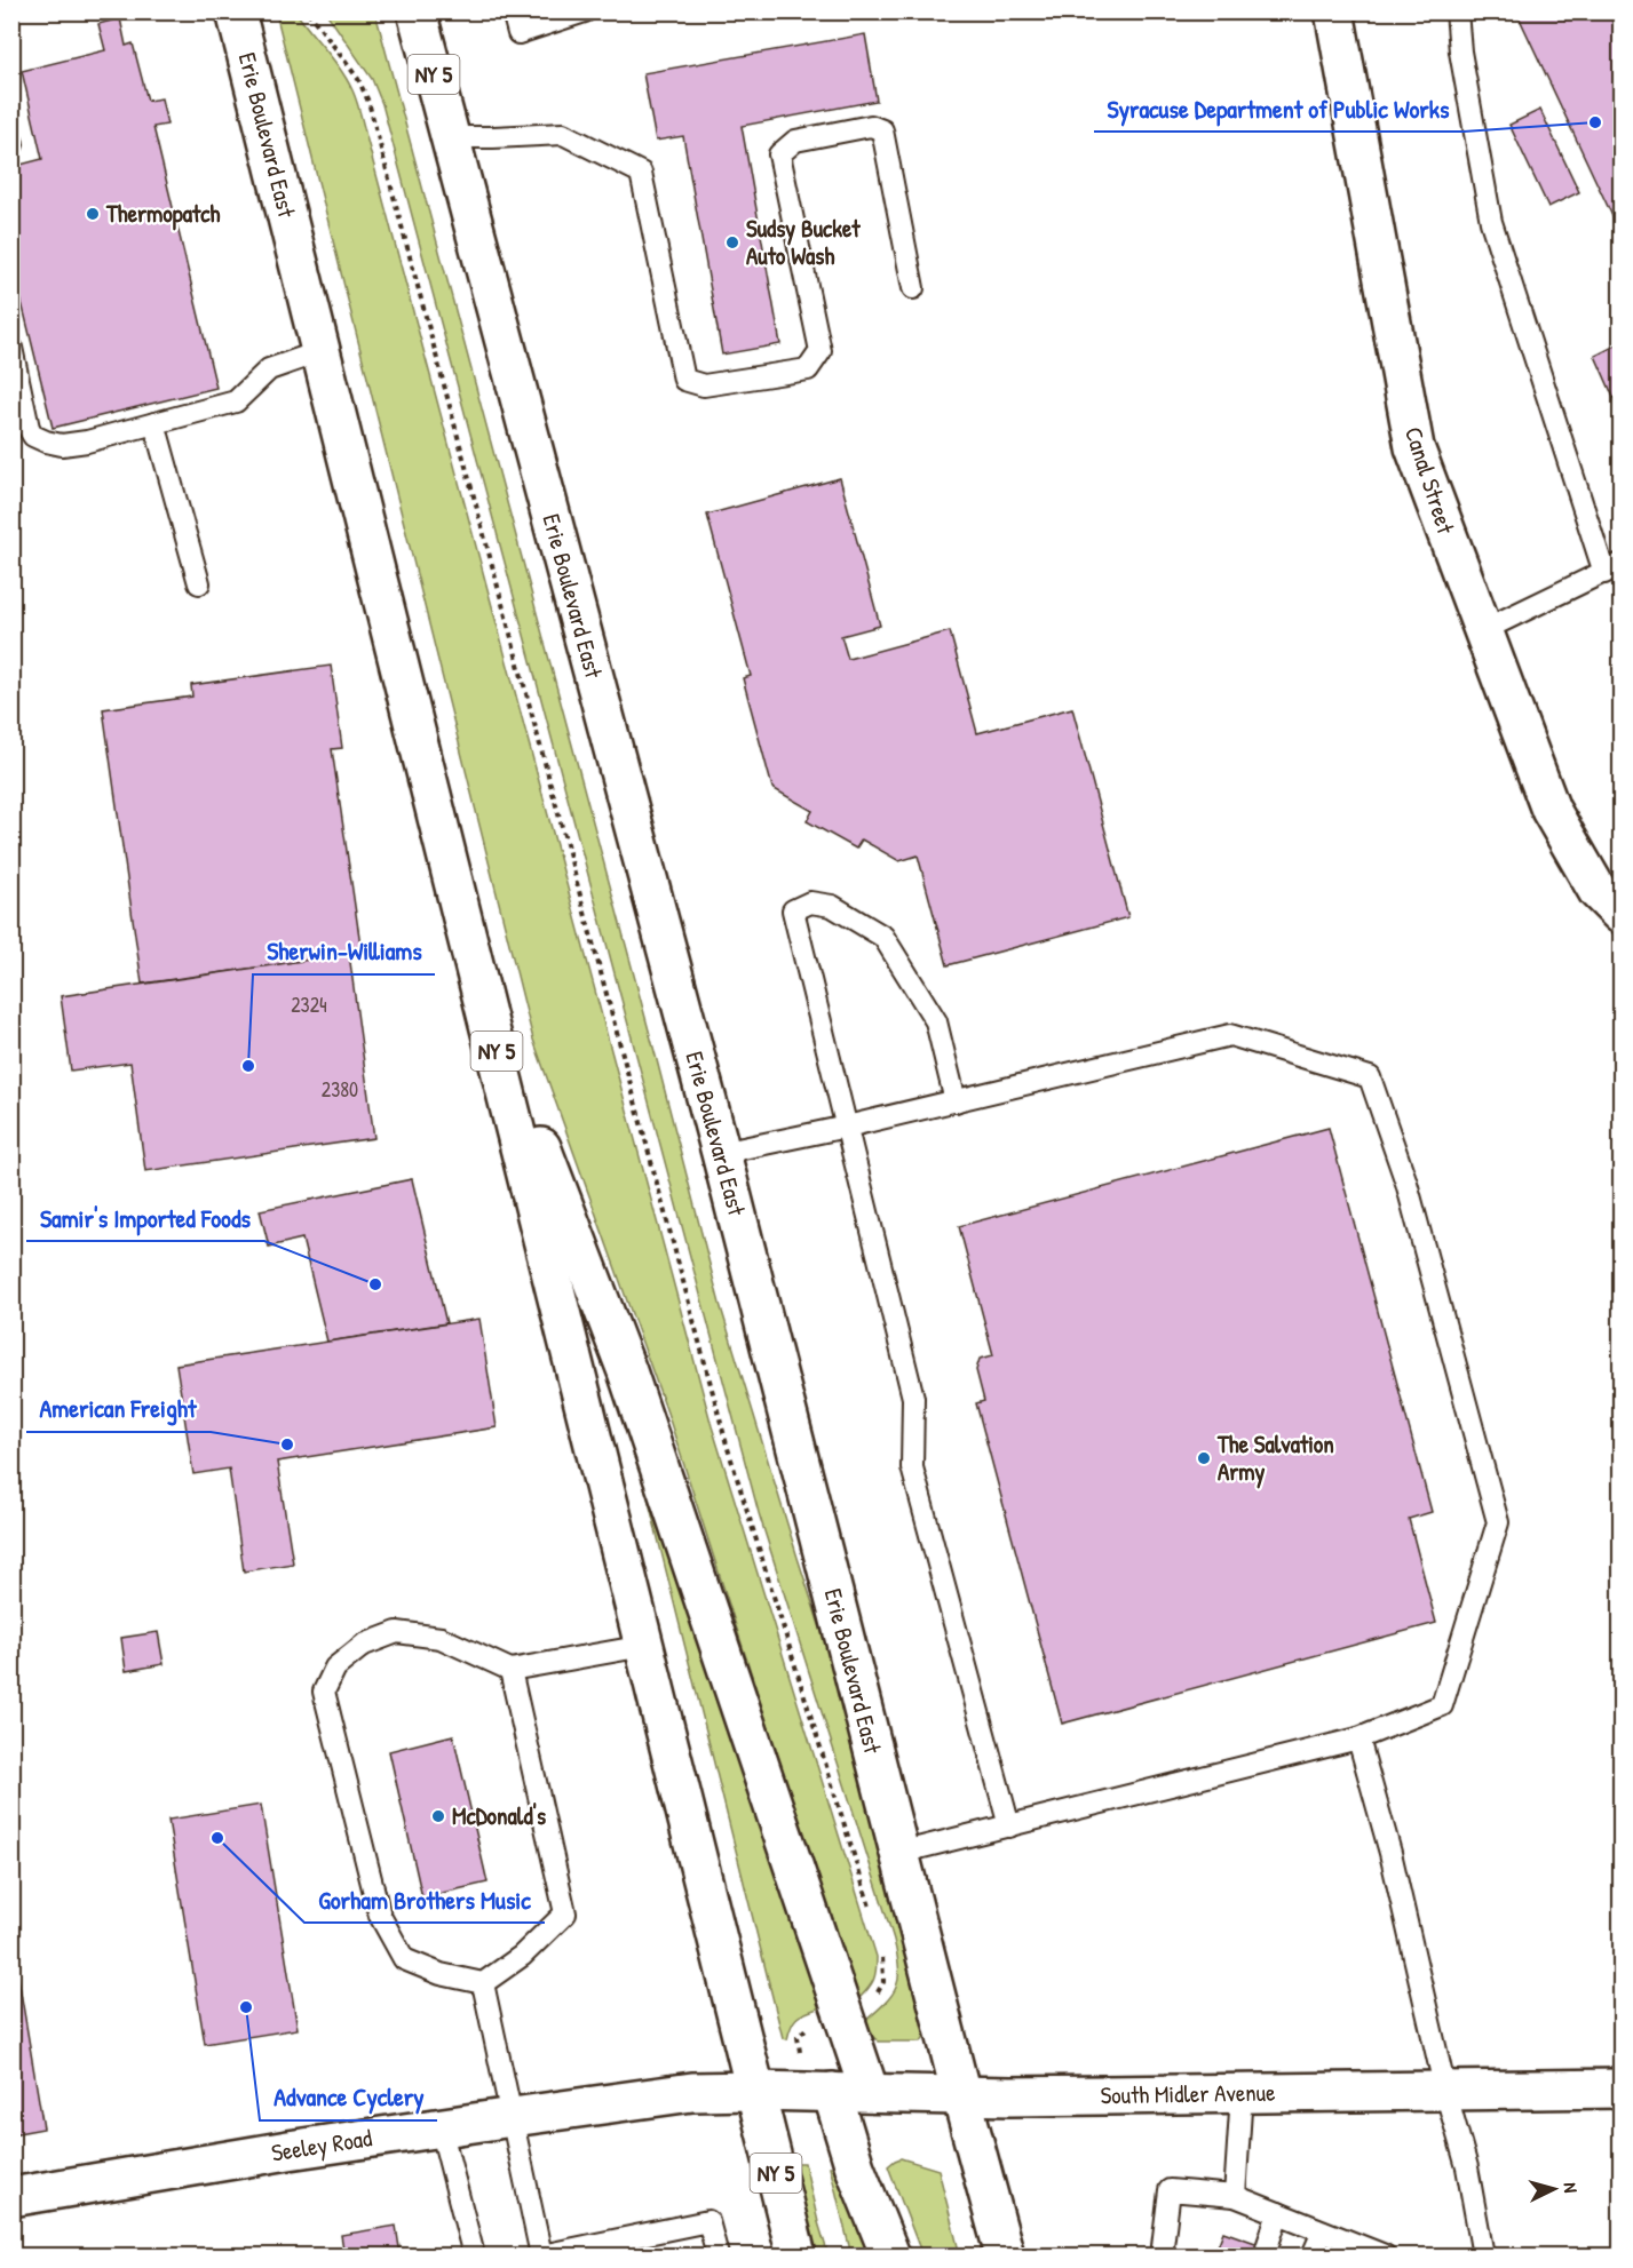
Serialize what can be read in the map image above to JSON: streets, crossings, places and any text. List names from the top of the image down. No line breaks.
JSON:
{"streets":{"main road":["NY 5","Erie Boulevard East","Canal Street","South Midler Avenue","Seeley Road"]},"crossings":[["Erie Boulevard East","South Midler Avenue"],["Erie Boulevard East","Seeley Road"],["South Midler Avenue","Seeley Road"]],"places":["Syracuse Department of Public Works","Thermopatch","Sudsy Bucket Auto Wash","Sherwin-Williams","Samir's Imported Foods","American Freight","The Salvation Army","McDonald's","Gorham Brothers Music","Advance Cyclery"],"house_numbers":["2324","2380"],"north":"right"}
